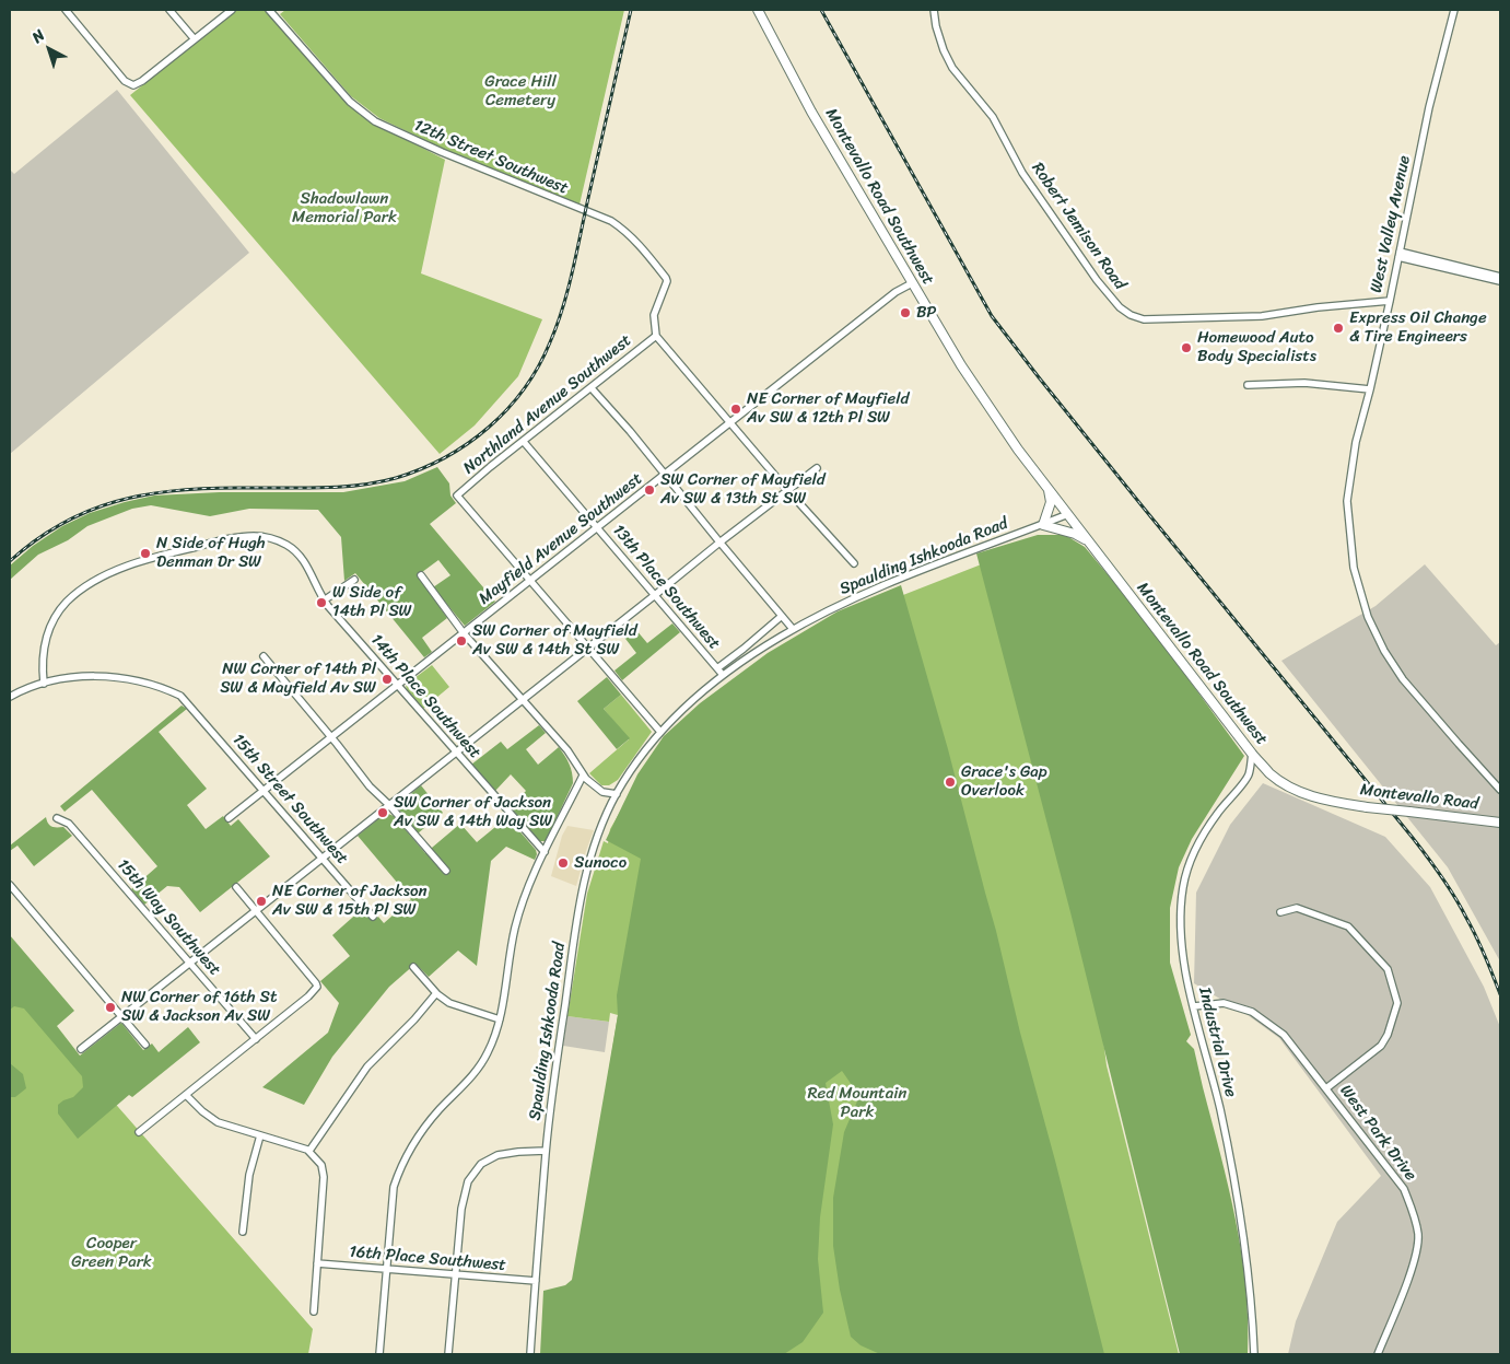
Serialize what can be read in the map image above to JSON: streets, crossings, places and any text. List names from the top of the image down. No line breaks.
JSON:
{"streets":{"main road":["Montevallo Road Southwest","Montevallo Road"],"street":["12th Street Southwest","West Valley Avenue","Robert Jemison Road","Northland Avenue Southwest","Mayfield Avenue Southwest","Spaulding Ishkooda Road","13th Place Southwest","14th Place Southwest","15th Street Southwest","15th Way Southwest","Industrial Drive","West Park Drive","16th Place Southwest"]},"crossings":[["12th Street Southwest","Northland Avenue Southwest"],["Montevallo Road Southwest","Mayfield Avenue Southwest"],["Montevallo Road Southwest","Spaulding Ishkooda Road"],["Montevallo Road Southwest","Montevallo Road"],["Montevallo Road Southwest","Industrial Drive"],["West Valley Avenue","Robert Jemison Road"],["Northland Avenue Southwest","Mayfield Avenue Southwest"],["Northland Avenue Southwest","13th Place Southwest"],["Mayfield Avenue Southwest","13th Place Southwest"],["Mayfield Avenue Southwest","14th Place Southwest"],["Mayfield Avenue Southwest","15th Street Southwest"],["Spaulding Ishkooda Road","13th Place Southwest"],["Spaulding Ishkooda Road","16th Place Southwest"],["14th Place Southwest","15th Street Southwest"],["Industrial Drive","West Park Drive"]],"parks":["Grace Hill Cemetery","Shadowlawn Memorial Park","Red Mountain Park","Cooper Green Park"],"places":["BP","Express Oil Change & Tire Engineers","Homewood Auto Body Specialists","NE Corner of Mayfield Av SW & 12th Pl SW","SW Corner of Mayfield Av SW & 13th St SW","N Side of Hugh Denman Dr SW","W Side of 14th Pl SW","SW Corner of Mayfield Av SW & 14th St SW","NW Corner of 14th Pl SW & Mayfield Av SW","Grace's Gap Overlook","SW Corner of Jackson Av SW & 14th Way SW","Sunoco","NE Corner of Jackson Av SW & 15th Pl SW","NW Corner of 16th St SW & Jackson Av SW"],"north":"top left"}
